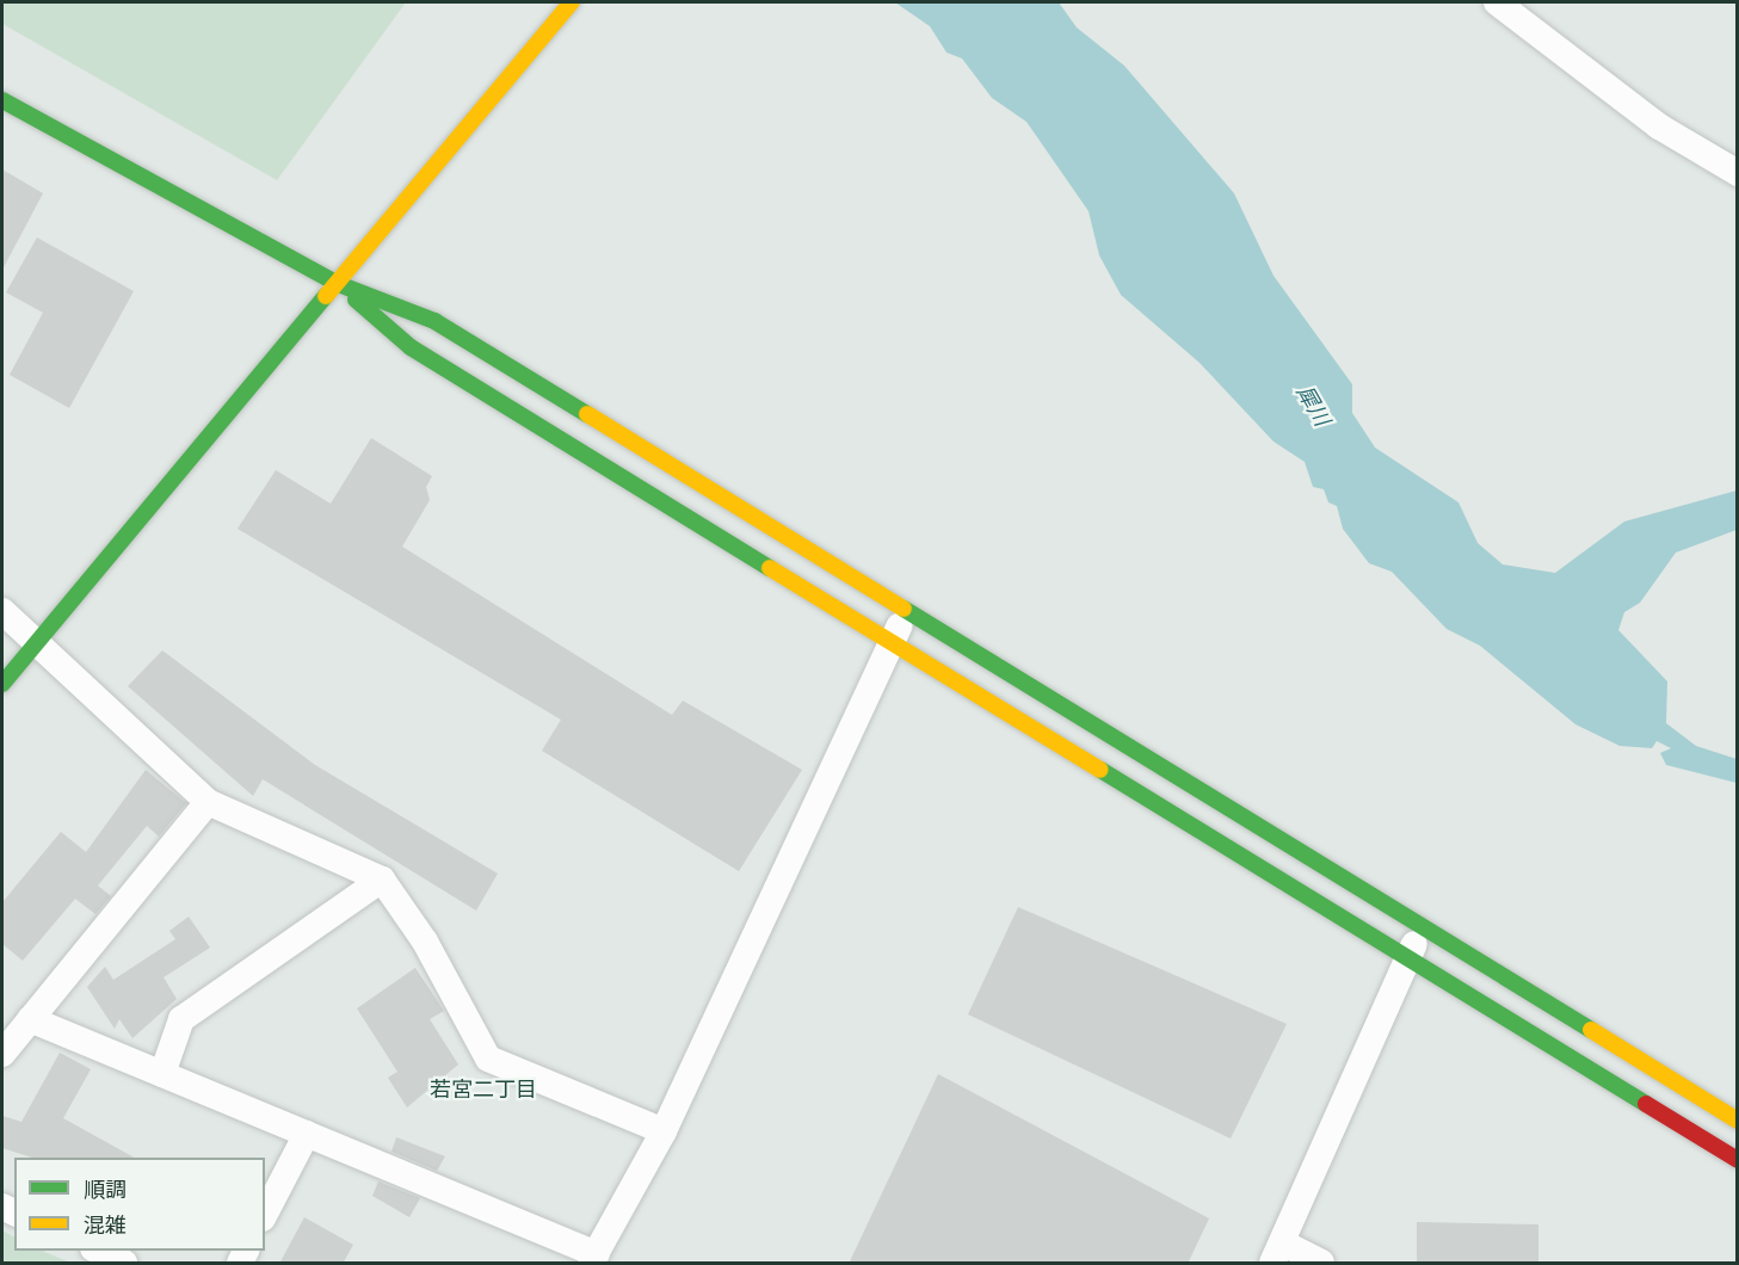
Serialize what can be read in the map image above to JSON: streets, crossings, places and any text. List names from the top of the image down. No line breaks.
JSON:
{"districts":["若宮二丁目"],"water":["犀川"],"legend":["順調","混雑"]}
